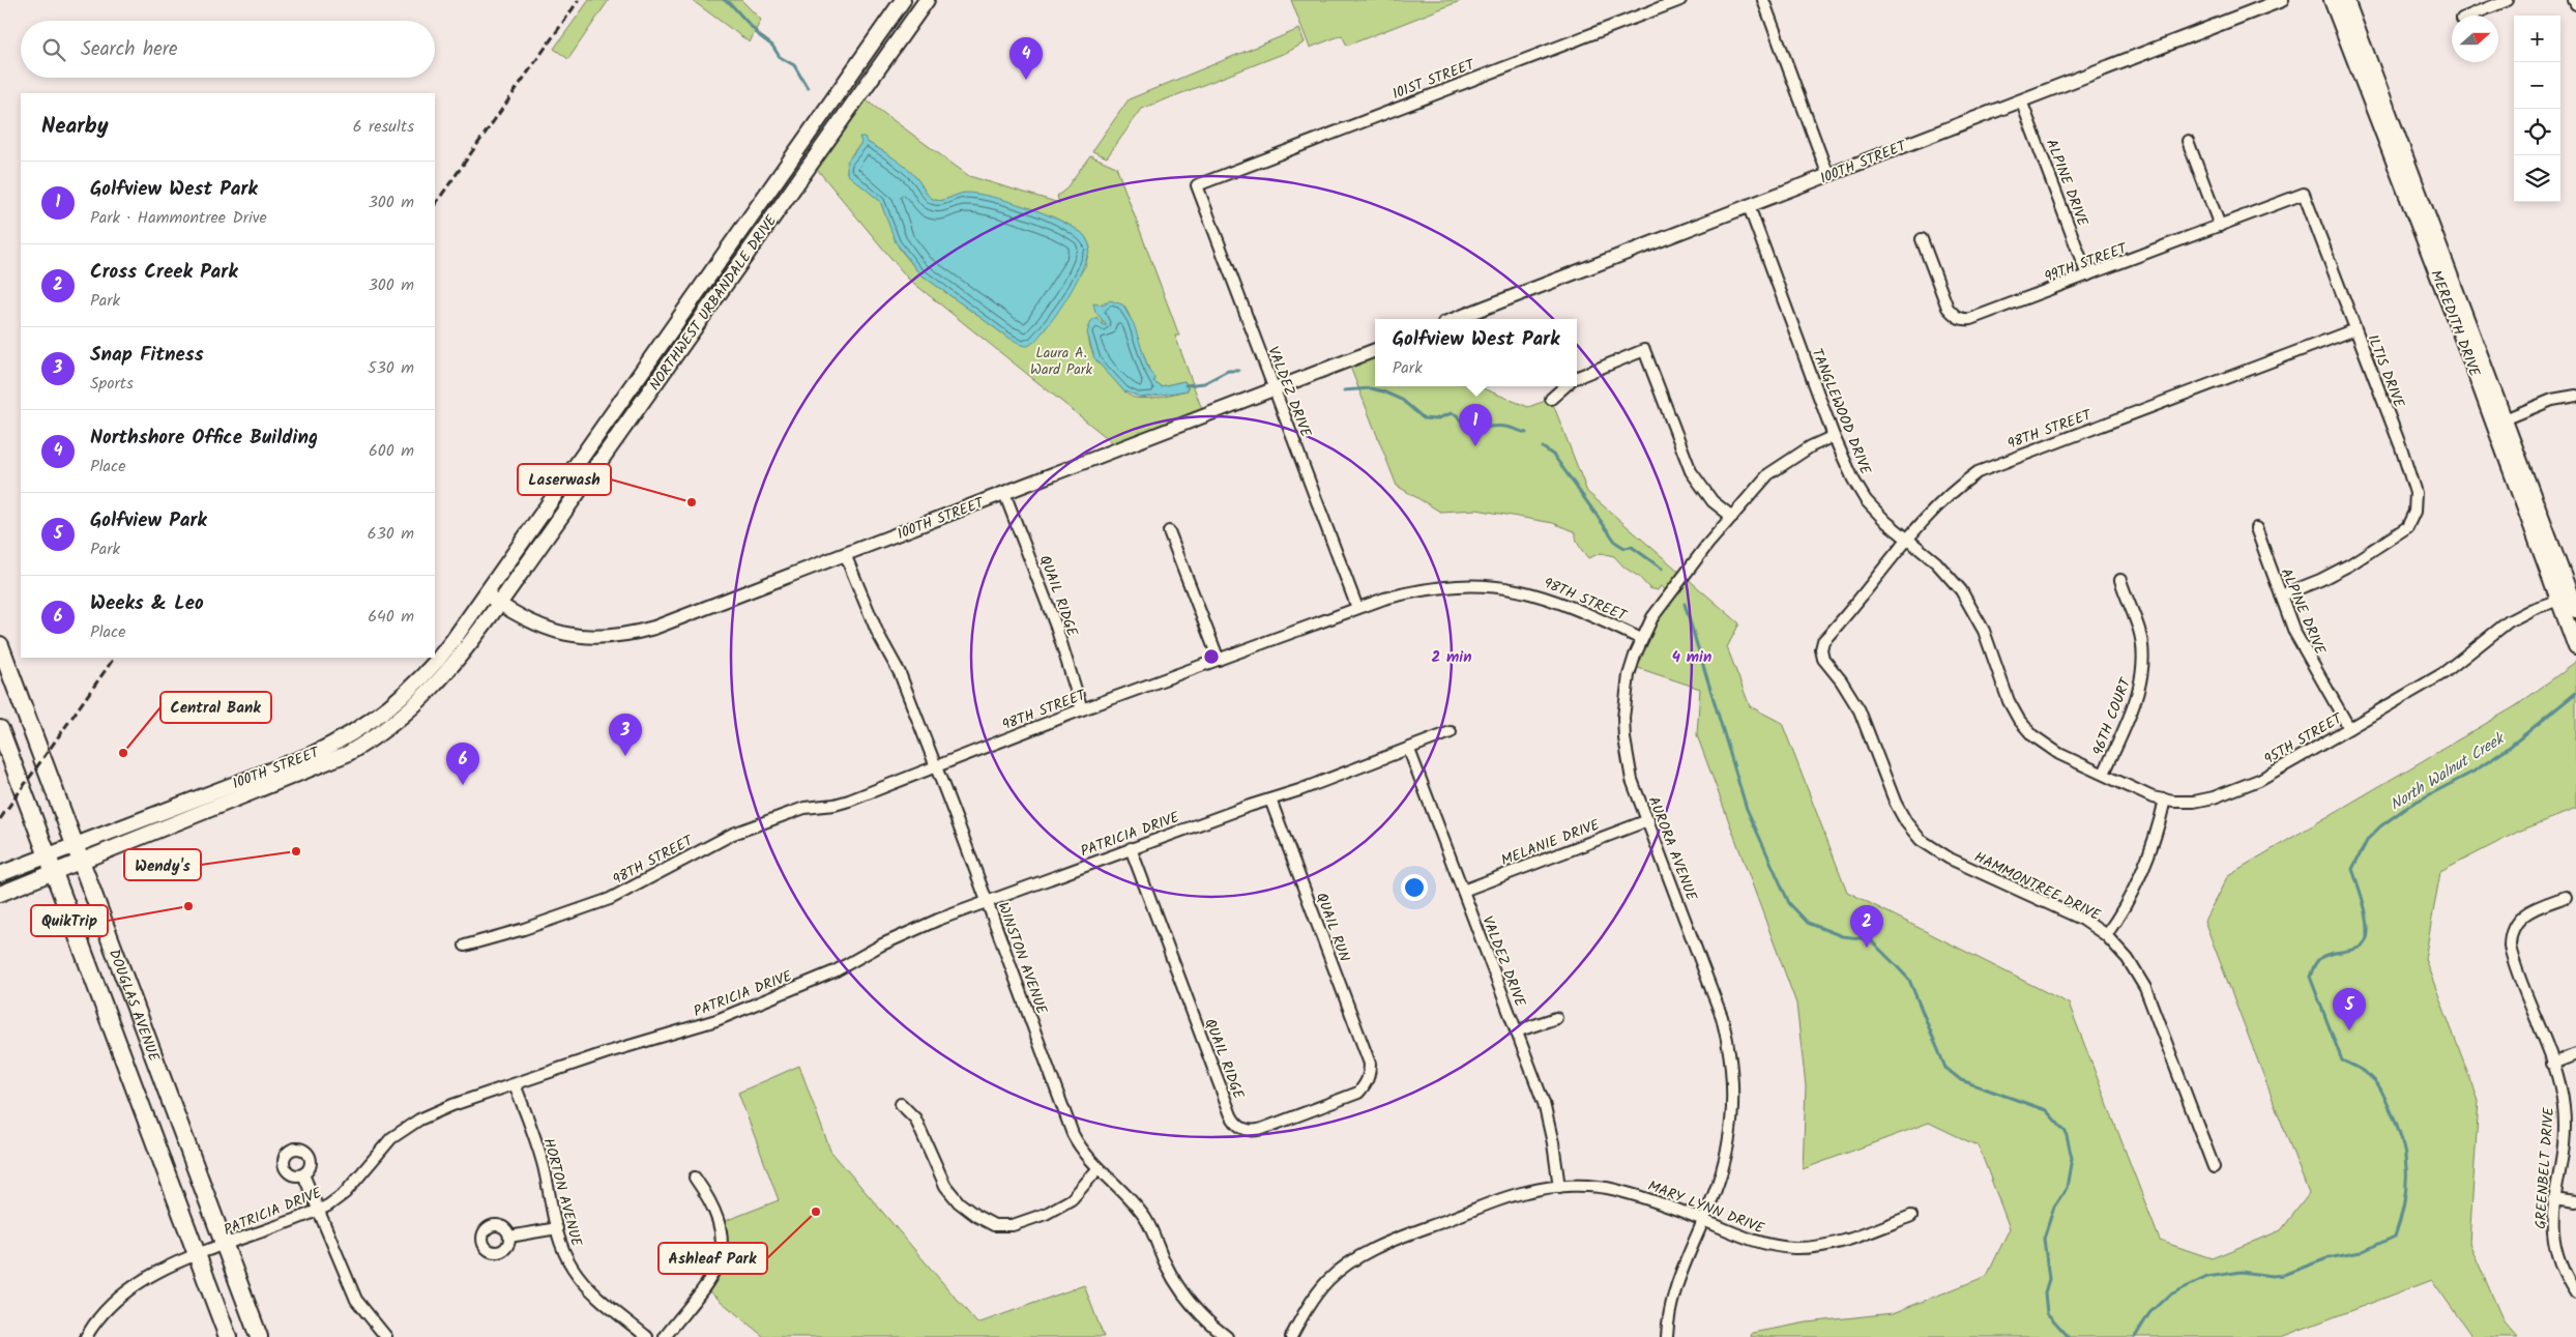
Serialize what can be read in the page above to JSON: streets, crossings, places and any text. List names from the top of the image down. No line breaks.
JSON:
{"streets":{"main road":["100TH STREET","NORTHWEST URBANDALE DRIVE","MEREDITH DRIVE","DOUGLAS AVENUE"],"street":["101ST STREET","ALPINE DRIVE","99TH STREET","ILTIS DRIVE","VALDEZ DRIVE","TANGLEWOOD DRIVE","98TH STREET","QUAIL RIDGE","96TH COURT","95TH STREET","PATRICIA DRIVE","MELANIE DRIVE","AURORA AVENUE","HAMMONTREE DRIVE","QUAIL RUN","WINSTON AVENUE","GREENBELT DRIVE","HORTON AVENUE","MARY LYNN DRIVE"]},"crossings":[["101ST STREET","VALDEZ DRIVE"],["100TH STREET","ALPINE DRIVE"],["100TH STREET","NORTHWEST URBANDALE DRIVE"],["100TH STREET","VALDEZ DRIVE"],["100TH STREET","TANGLEWOOD DRIVE"],["100TH STREET","QUAIL RIDGE"],["100TH STREET","WINSTON AVENUE"],["100TH STREET","DOUGLAS AVENUE"],["ALPINE DRIVE","99TH STREET"],["ALPINE DRIVE","ILTIS DRIVE"],["ALPINE DRIVE","95TH STREET"],["99TH STREET","ILTIS DRIVE"],["MEREDITH DRIVE","95TH STREET"],["ILTIS DRIVE","98TH STREET"],["VALDEZ DRIVE","98TH STREET"],["VALDEZ DRIVE","PATRICIA DRIVE"],["VALDEZ DRIVE","MELANIE DRIVE"],["VALDEZ DRIVE","MARY LYNN DRIVE"],["TANGLEWOOD DRIVE","98TH STREET"],["TANGLEWOOD DRIVE","96TH COURT"],["TANGLEWOOD DRIVE","95TH STREET"],["TANGLEWOOD DRIVE","AURORA AVENUE"],["98TH STREET","QUAIL RIDGE"],["98TH STREET","AURORA AVENUE"],["98TH STREET","HAMMONTREE DRIVE"],["98TH STREET","WINSTON AVENUE"],["QUAIL RIDGE","PATRICIA DRIVE"],["QUAIL RIDGE","QUAIL RUN"],["PATRICIA DRIVE","QUAIL RUN"],["PATRICIA DRIVE","WINSTON AVENUE"],["PATRICIA DRIVE","DOUGLAS AVENUE"],["PATRICIA DRIVE","HORTON AVENUE"],["MELANIE DRIVE","AURORA AVENUE"],["AURORA AVENUE","MARY LYNN DRIVE"]],"water":["North Walnut Creek"],"parks":["Laura A. Ward Park"],"places":["Laserwash","Central Bank","Wendy's","QuikTrip","Ashleaf Park"],"north":"right","page":{"map_buttons":["+","−"],"search":"Search here","pins":["4","1","3","6","2","5"],"heading":["Nearby","6 results"],"list":[{"mark":"1","name":"Golfview West Park","note":"Park · Hammontree Drive","value":"300 m"},{"mark":"2","name":"Cross Creek Park","note":"Park","value":"300 m"},{"mark":"3","name":"Snap Fitness","note":"Sports","value":"530 m"},{"mark":"4","name":"Northshore Office Building","note":"Place","value":"600 m"},{"mark":"5","name":"Golfview Park","note":"Park","value":"630 m"},{"mark":"6","name":"Weeks & Leo","note":"Place","value":"640 m"}],"popup":["Golfview West Park","Park"]},"rings":["2 min","4 min"]}
